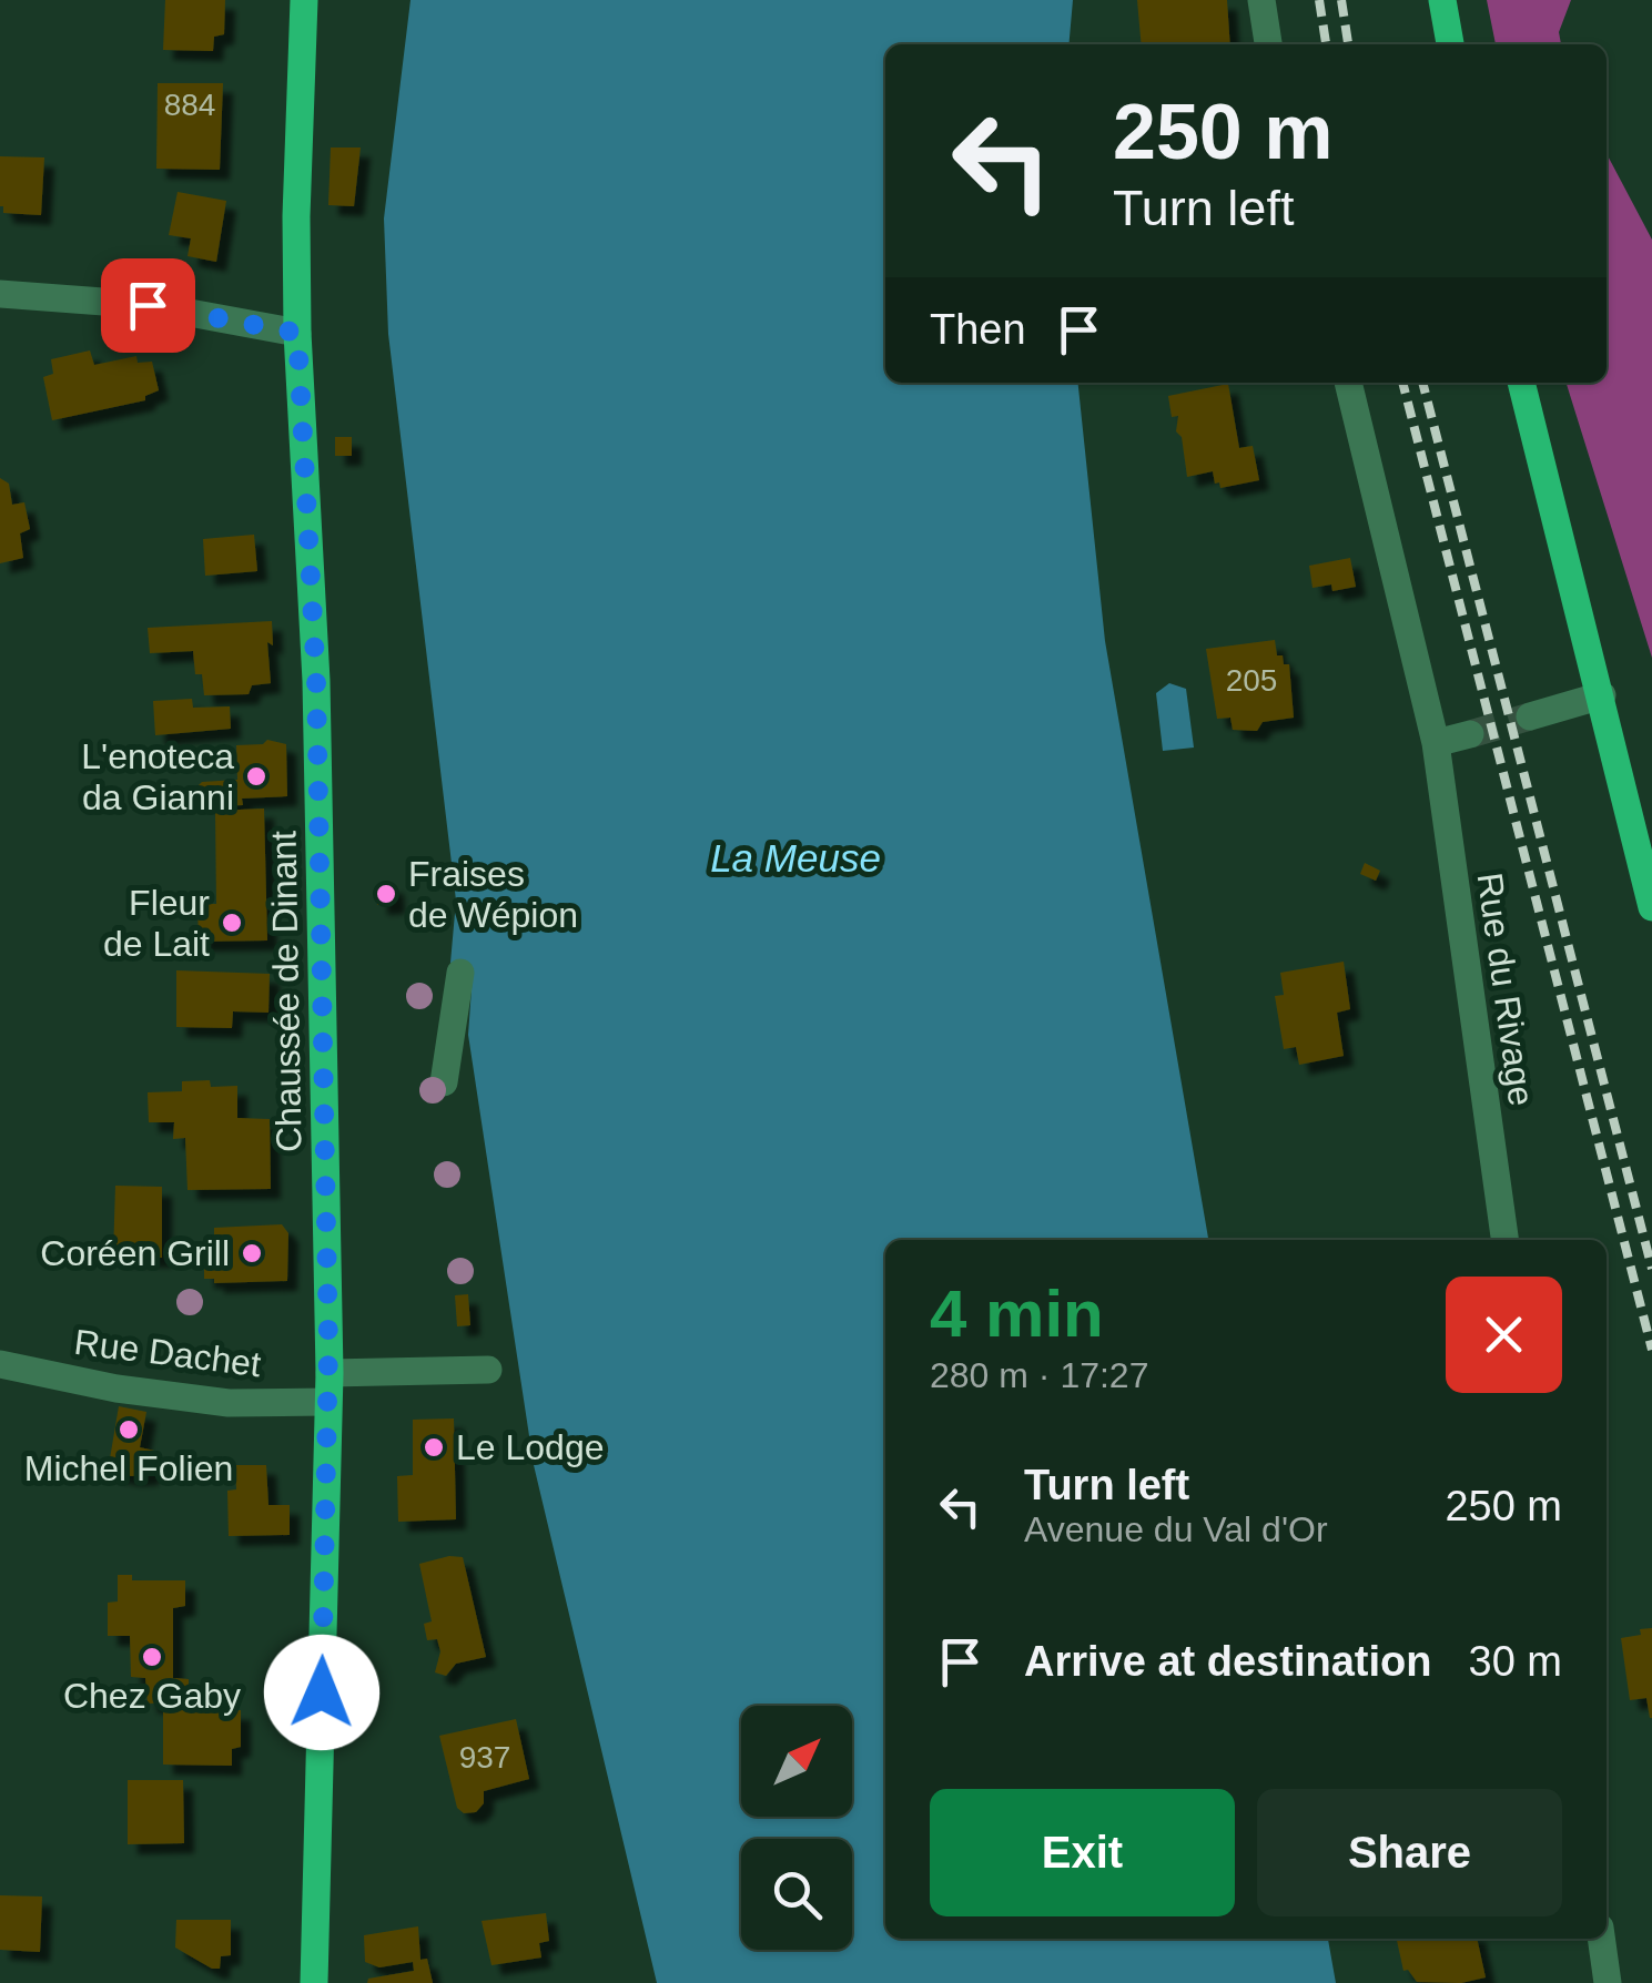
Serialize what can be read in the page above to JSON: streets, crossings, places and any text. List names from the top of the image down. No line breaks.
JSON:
{"streets":{"main road":["Chaussée de Dinant"],"street":["Rue du Rivage","Rue Dachet"]},"crossings":[["Chaussée de Dinant","Rue Dachet"]],"water":["La Meuse"],"places":["L'enoteca da Gianni","Fraises de Wépion","Fleur de Lait","Coréen Grill","Michel Folien","Le Lodge","Chez Gaby"],"house_numbers":["884","205","937"],"north":"top right","page":{"turn":["250 m","Turn left"],"then":"Then","heading":["4 min","280 m · 17:27"],"list":[{"name":"Turn left","note":"Avenue du Val d'Or","value":"250 m"},{"name":"Arrive at destination","value":"30 m"}],"buttons":["Exit","Share"]}}
